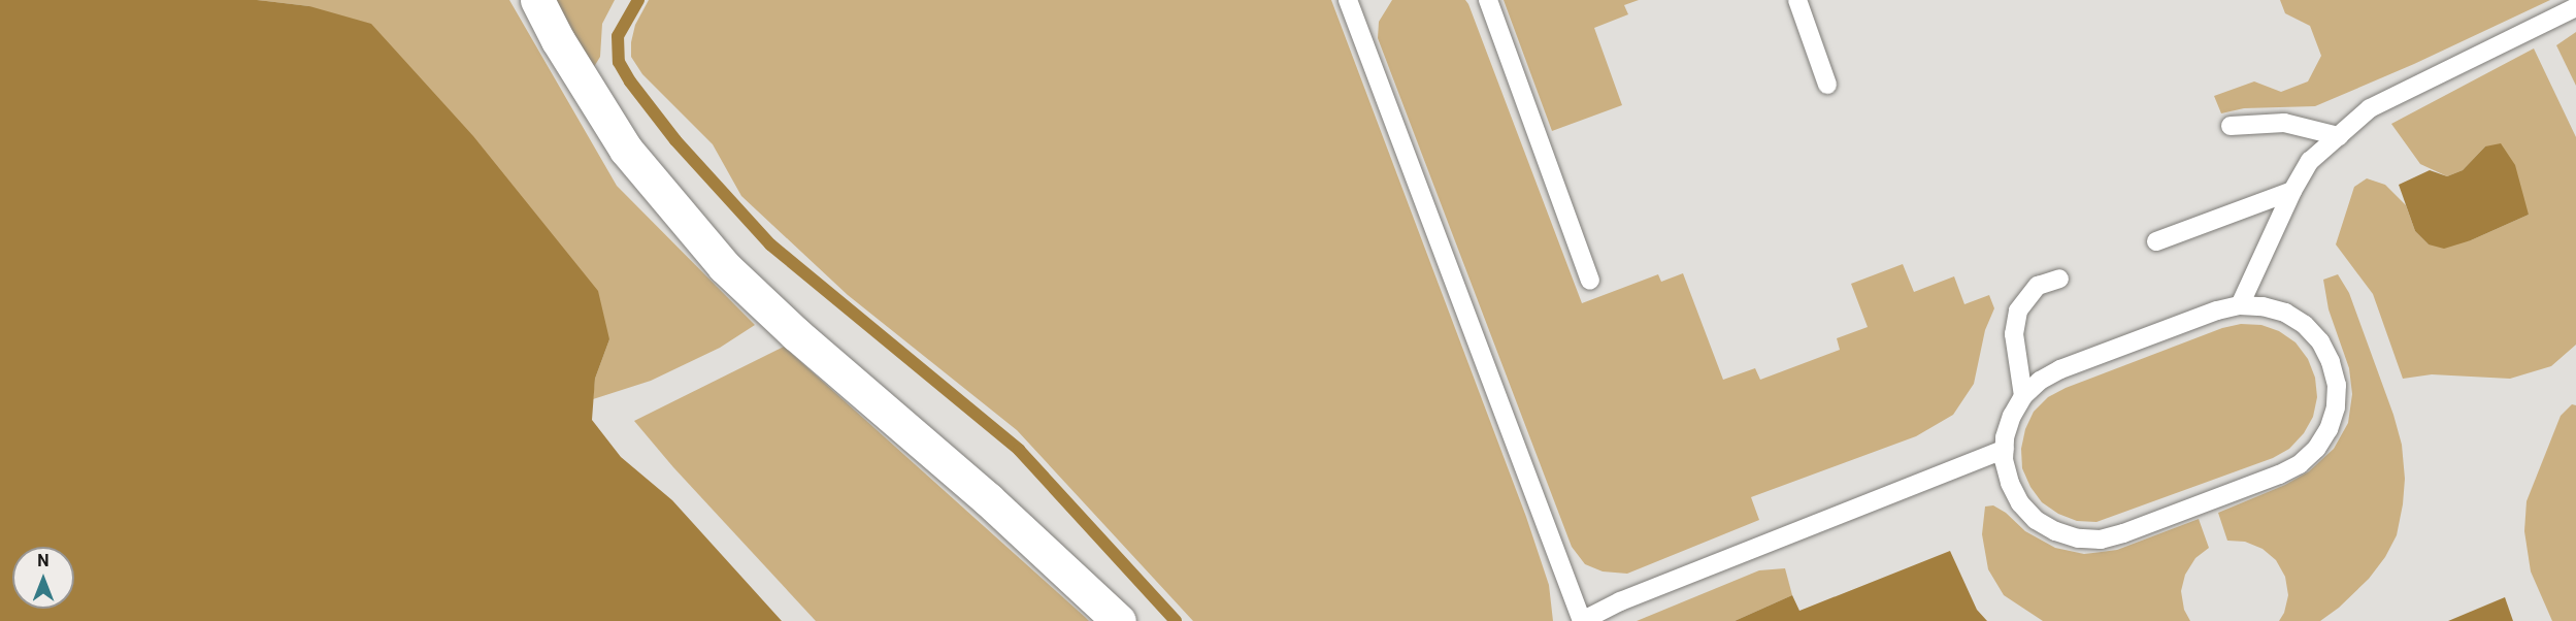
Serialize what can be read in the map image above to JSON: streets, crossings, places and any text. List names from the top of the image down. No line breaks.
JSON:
{"north":"top"}
